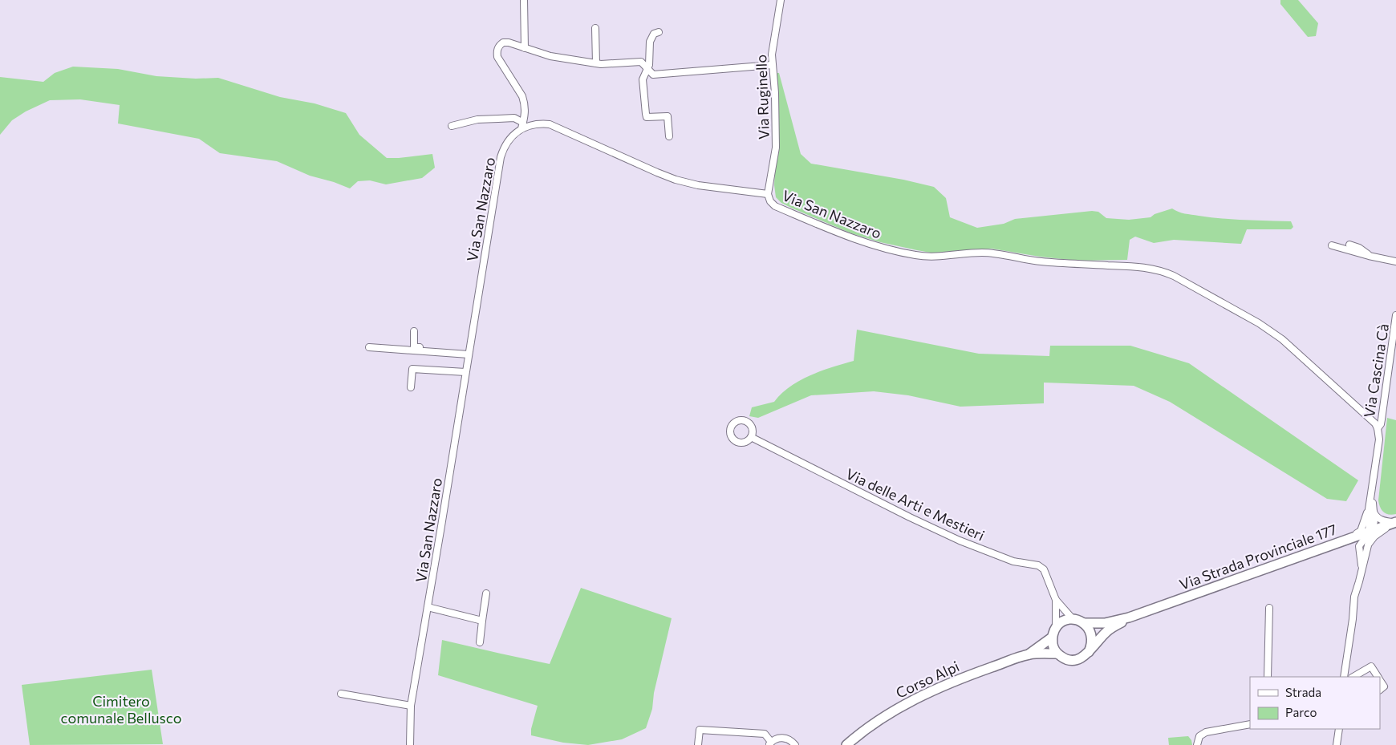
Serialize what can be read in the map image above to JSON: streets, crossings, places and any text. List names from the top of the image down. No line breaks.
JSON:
{"streets":{"main road":["Via Strada Provinciale 177","Corso Alpi"],"street":["Via Ruginello","Via San Nazzaro","Via Cascina Cà","Via delle Arti e Mestieri"]},"crossings":[["Via Ruginello","Via San Nazzaro"],["Via San Nazzaro","Via Cascina Cà"],["Via Cascina Cà","Via Strada Provinciale 177"],["Via delle Arti e Mestieri","Via Strada Provinciale 177"],["Via delle Arti e Mestieri","Corso Alpi"],["Via Strada Provinciale 177","Corso Alpi"]],"parks":["Cimitero comunale Bellusco"],"legend":["Strada","Parco"]}
